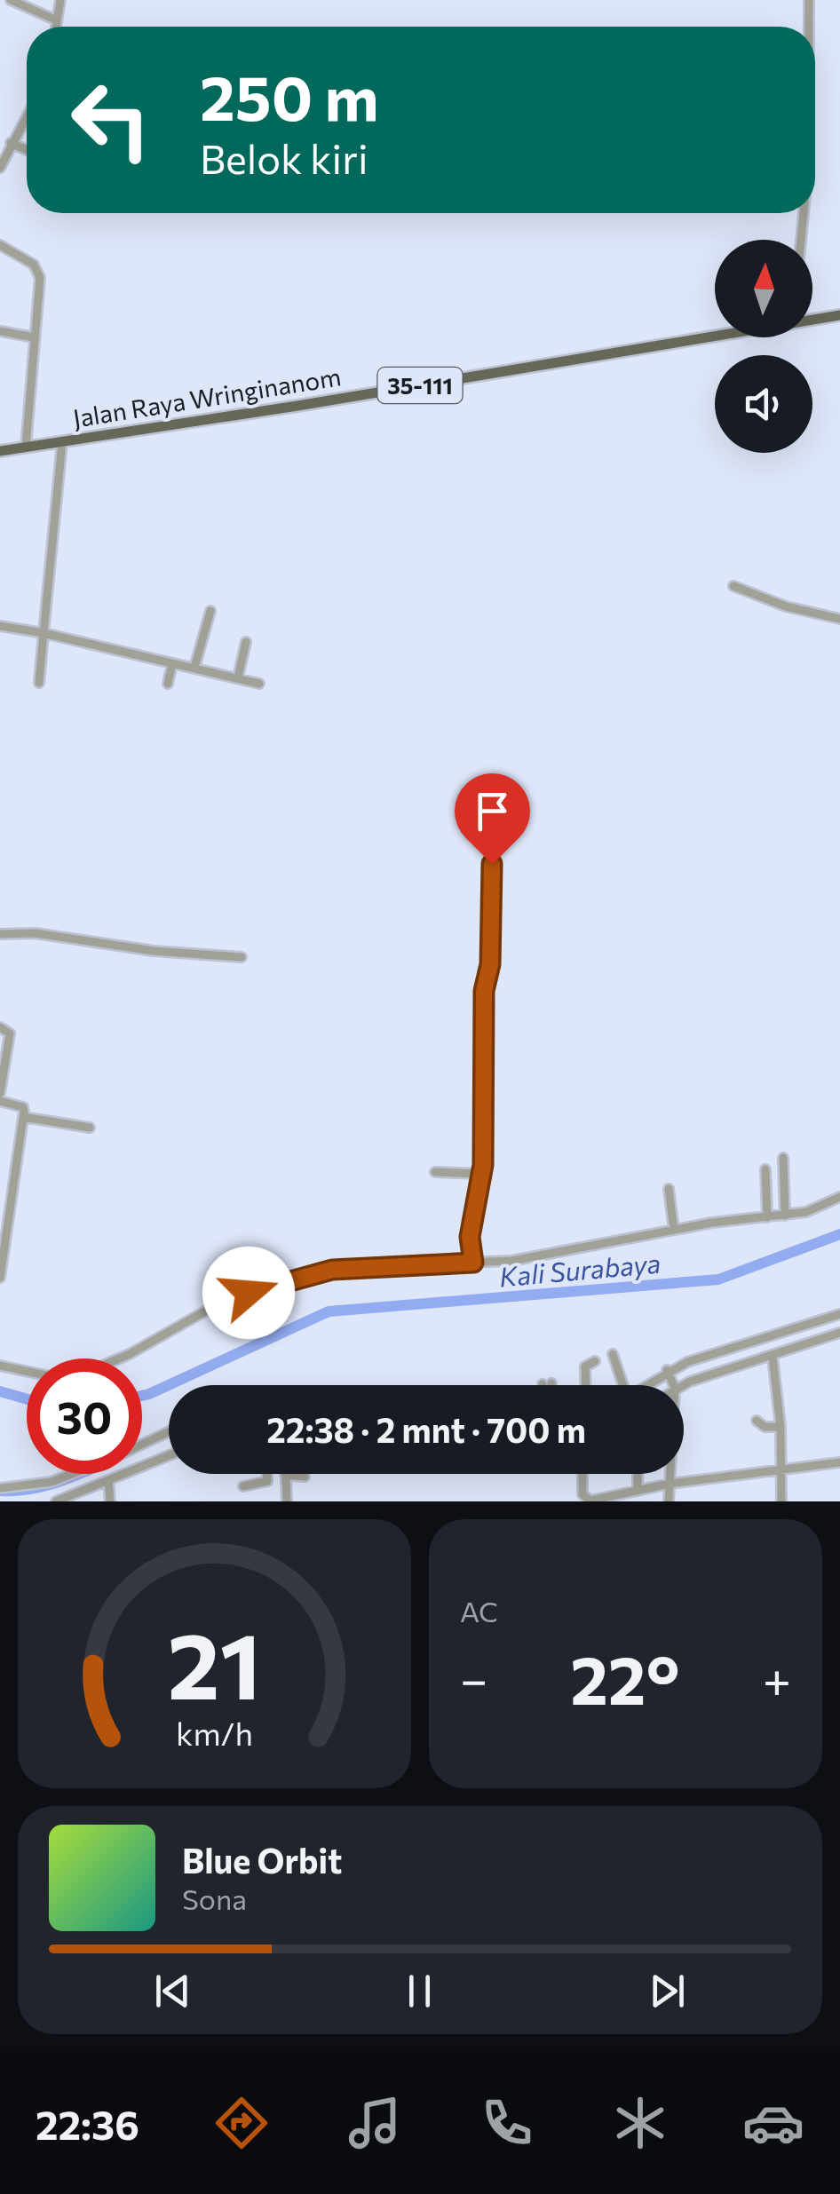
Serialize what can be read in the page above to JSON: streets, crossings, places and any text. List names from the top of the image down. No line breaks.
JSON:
{"streets":{"main road":["35-111","Jalan Raya Wringinanom"]},"water":["Kali Surabaya"],"north":"top","page":{"turn":["250 m","Belok kiri"],"limit":"30","trip":"22:38 · 2 mnt · 700 m","tile":"AC","heat":["−","22°","+"],"song":["Blue Orbit","Sona"],"tabs":"22:36","gauge":["21","km/h"]}}
